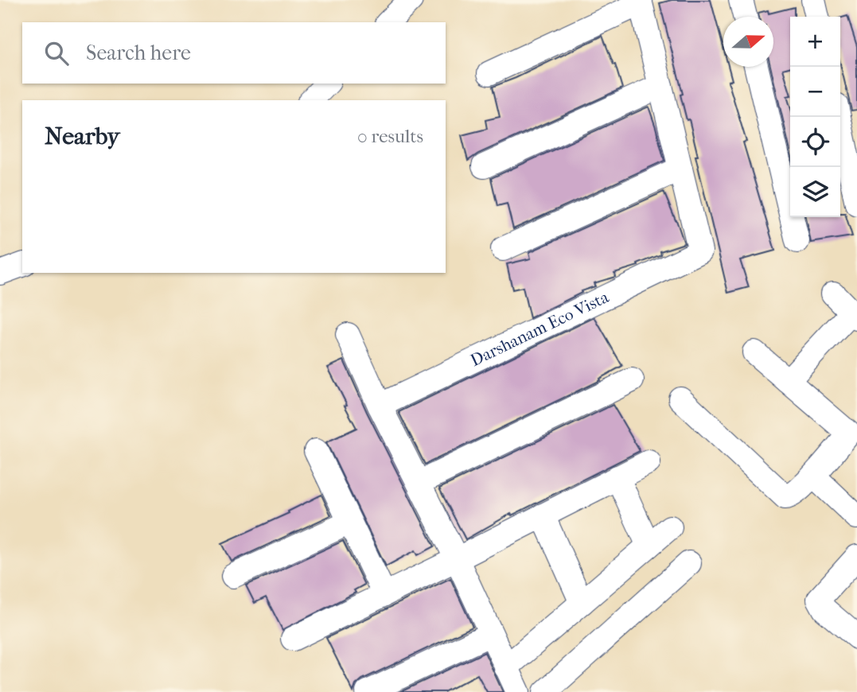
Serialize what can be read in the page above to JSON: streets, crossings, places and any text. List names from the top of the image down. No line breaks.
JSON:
{"streets":{"street":["Darshanam Eco Vista"]},"north":"right","page":{"map_buttons":["+","−"],"search":"Search here","heading":["Nearby","0 results"]}}
